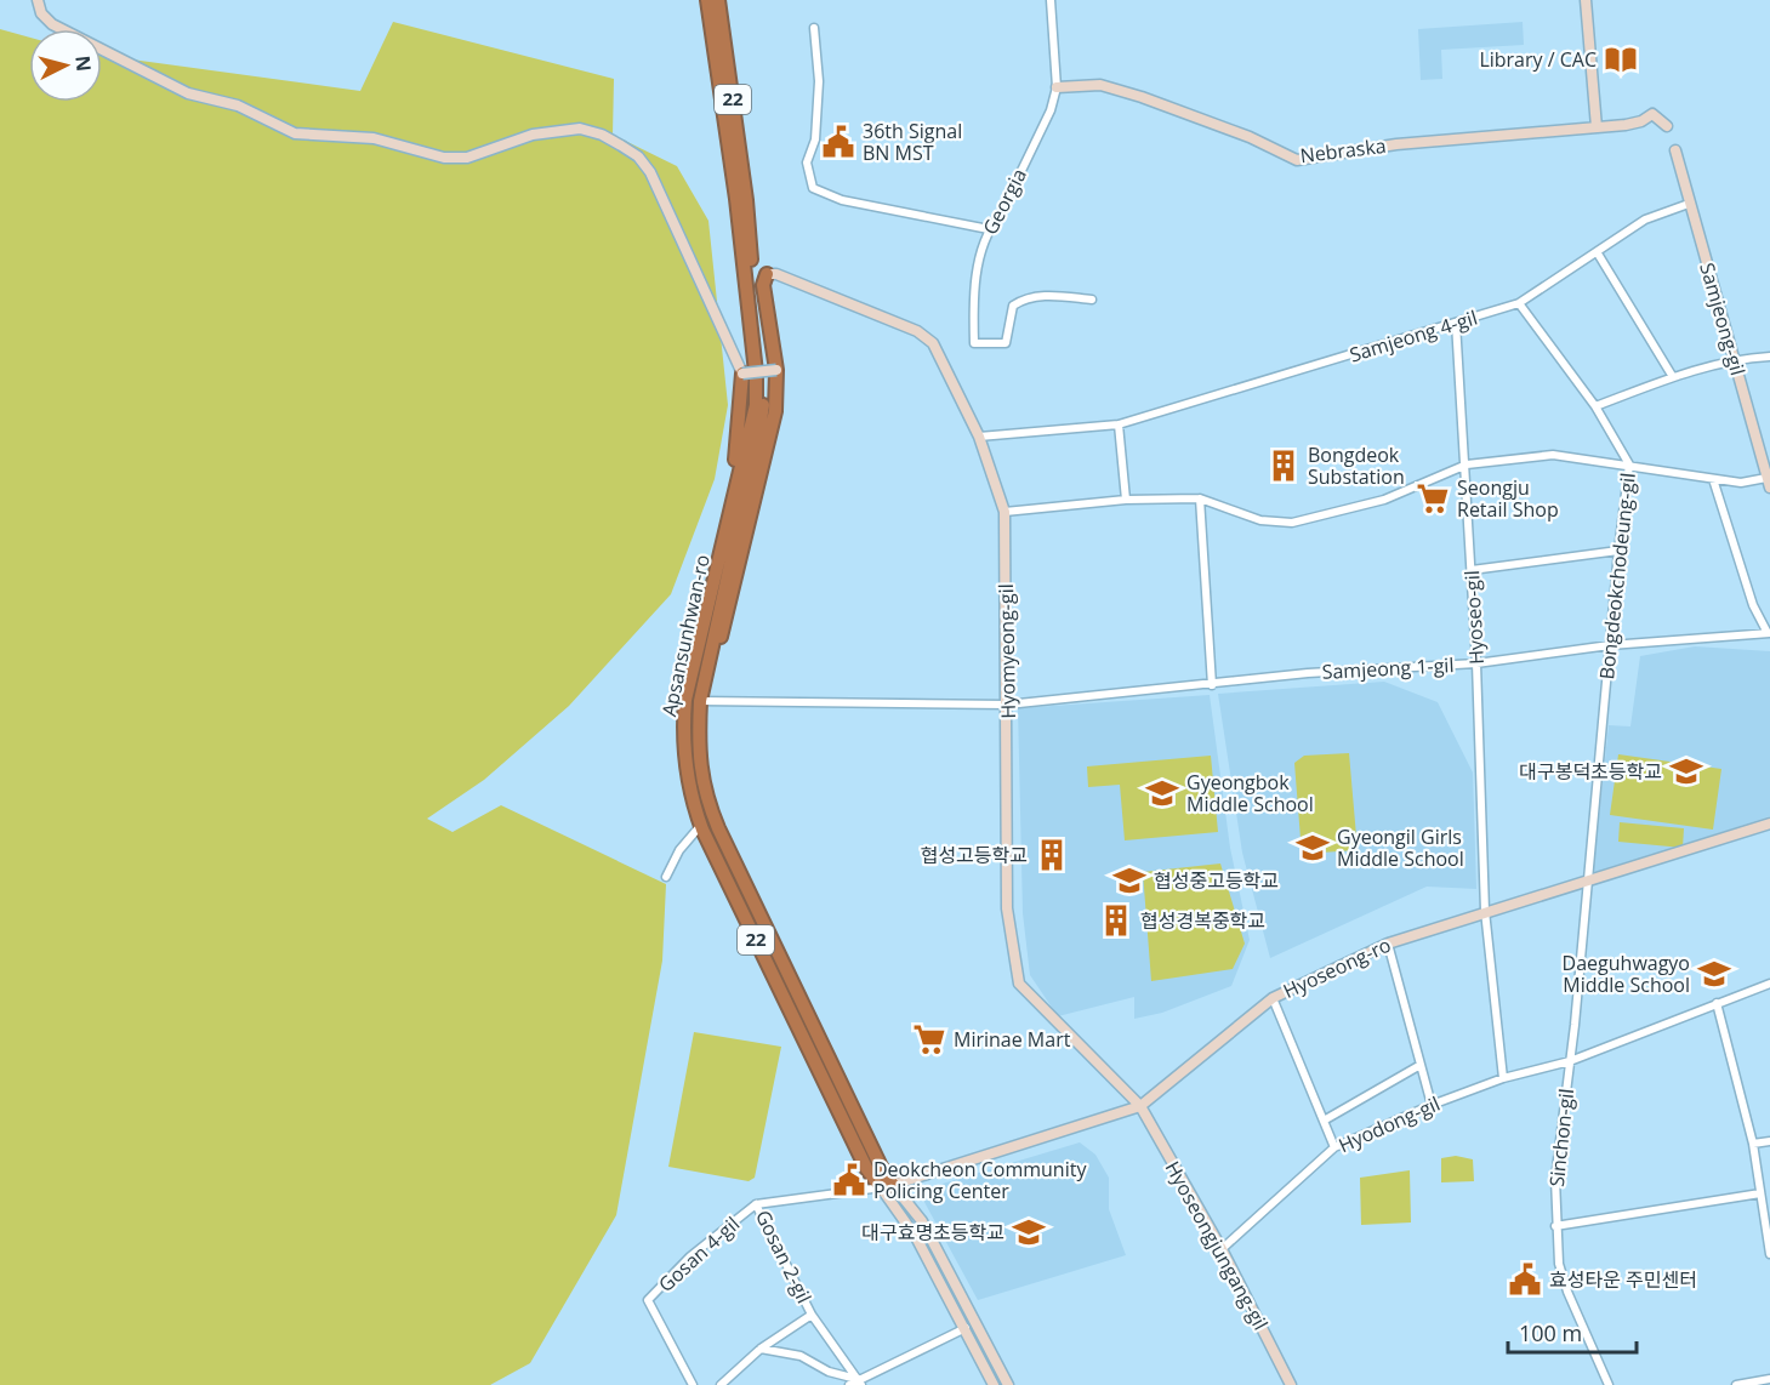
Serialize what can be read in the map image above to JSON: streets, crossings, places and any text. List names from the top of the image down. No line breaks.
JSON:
{"streets":{"highway":["22","Apsansunhwan-ro"],"street":["Nebraska","Georgia","Samjeong-gil","Samjeong 4-gil","Bongdeokchodeung-gil","Hyoseo-gil","Hyomyeong-gil","Samjeong 1-gil","Hyoseong-ro","Hyodong-gil","Sinchon-gil","Hyoseongjungang-gil","Gosan 4-gil","Gosan 2-gil"]},"crossings":[["Nebraska","Georgia"],["Samjeong-gil","Samjeong 4-gil"],["Samjeong 4-gil","Bongdeokchodeung-gil"],["Samjeong 4-gil","Hyoseo-gil"],["Samjeong 4-gil","Hyomyeong-gil"],["Bongdeokchodeung-gil","Samjeong 1-gil"],["Bongdeokchodeung-gil","Hyoseong-ro"],["Bongdeokchodeung-gil","Sinchon-gil"],["Hyoseo-gil","Samjeong 1-gil"],["Hyoseo-gil","Hyoseong-ro"],["Apsansunhwan-ro","Samjeong 1-gil"],["Apsansunhwan-ro","Hyoseong-ro"],["Apsansunhwan-ro","Gosan 2-gil"],["Hyomyeong-gil","Samjeong 1-gil"],["Hyomyeong-gil","Hyoseong-ro"],["Hyomyeong-gil","Hyoseongjungang-gil"],["Hyoseong-ro","Sinchon-gil"],["Hyoseong-ro","Hyoseongjungang-gil"],["Hyoseong-ro","Gosan 2-gil"],["Hyodong-gil","Sinchon-gil"],["Hyodong-gil","Hyoseongjungang-gil"],["Gosan 4-gil","Gosan 2-gil"]],"places":{"library":["Library / CAC"],"public building":["36th Signal BN MST","Deokcheon Community Policing Center","효성타운 주민센터"],"building":["Bongdeok Substation","협성고등학교","협성경복중학교"],"supermarket":["Seongju Retail Shop","Mirinae Mart"],"school or university":["대구봉덕초등학교","Gyeongbok Middle School","Gyeongil Girls Middle School","협성중고등학교","Daeguhwagyo Middle School","대구효명초등학교"]},"scale_bar":"100 m","north":"right"}
